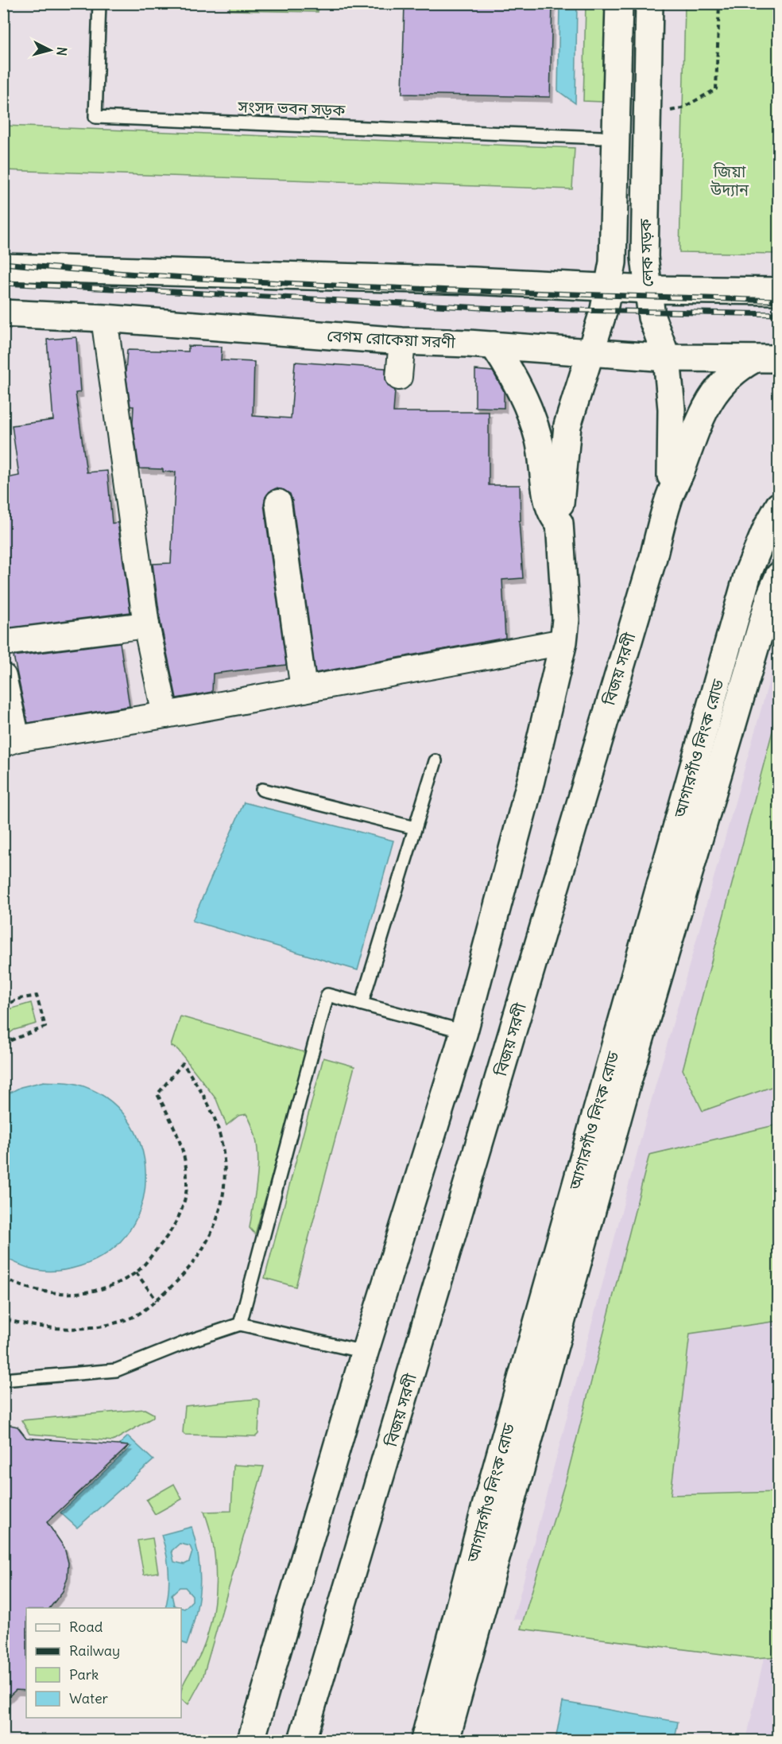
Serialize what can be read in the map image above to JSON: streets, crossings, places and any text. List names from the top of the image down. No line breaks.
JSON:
{"streets":{"main road":["লেক সড়ক","বেগম রোকেয়া সরণী","বিজয় সরণী","আগারগাঁও লিংক রোড"],"lane":["সংসদ ভবন সড়ক"]},"crossings":[["লেক সড়ক","বেগম রোকেয়া সরণী"],["লেক সড়ক","বিজয় সরণী"],["বেগম রোকেয়া সরণী","বিজয় সরণী"]],"parks":["জিয়া উদ্যান"],"legend":["Road","Railway","Park","Water"],"north":"right"}
